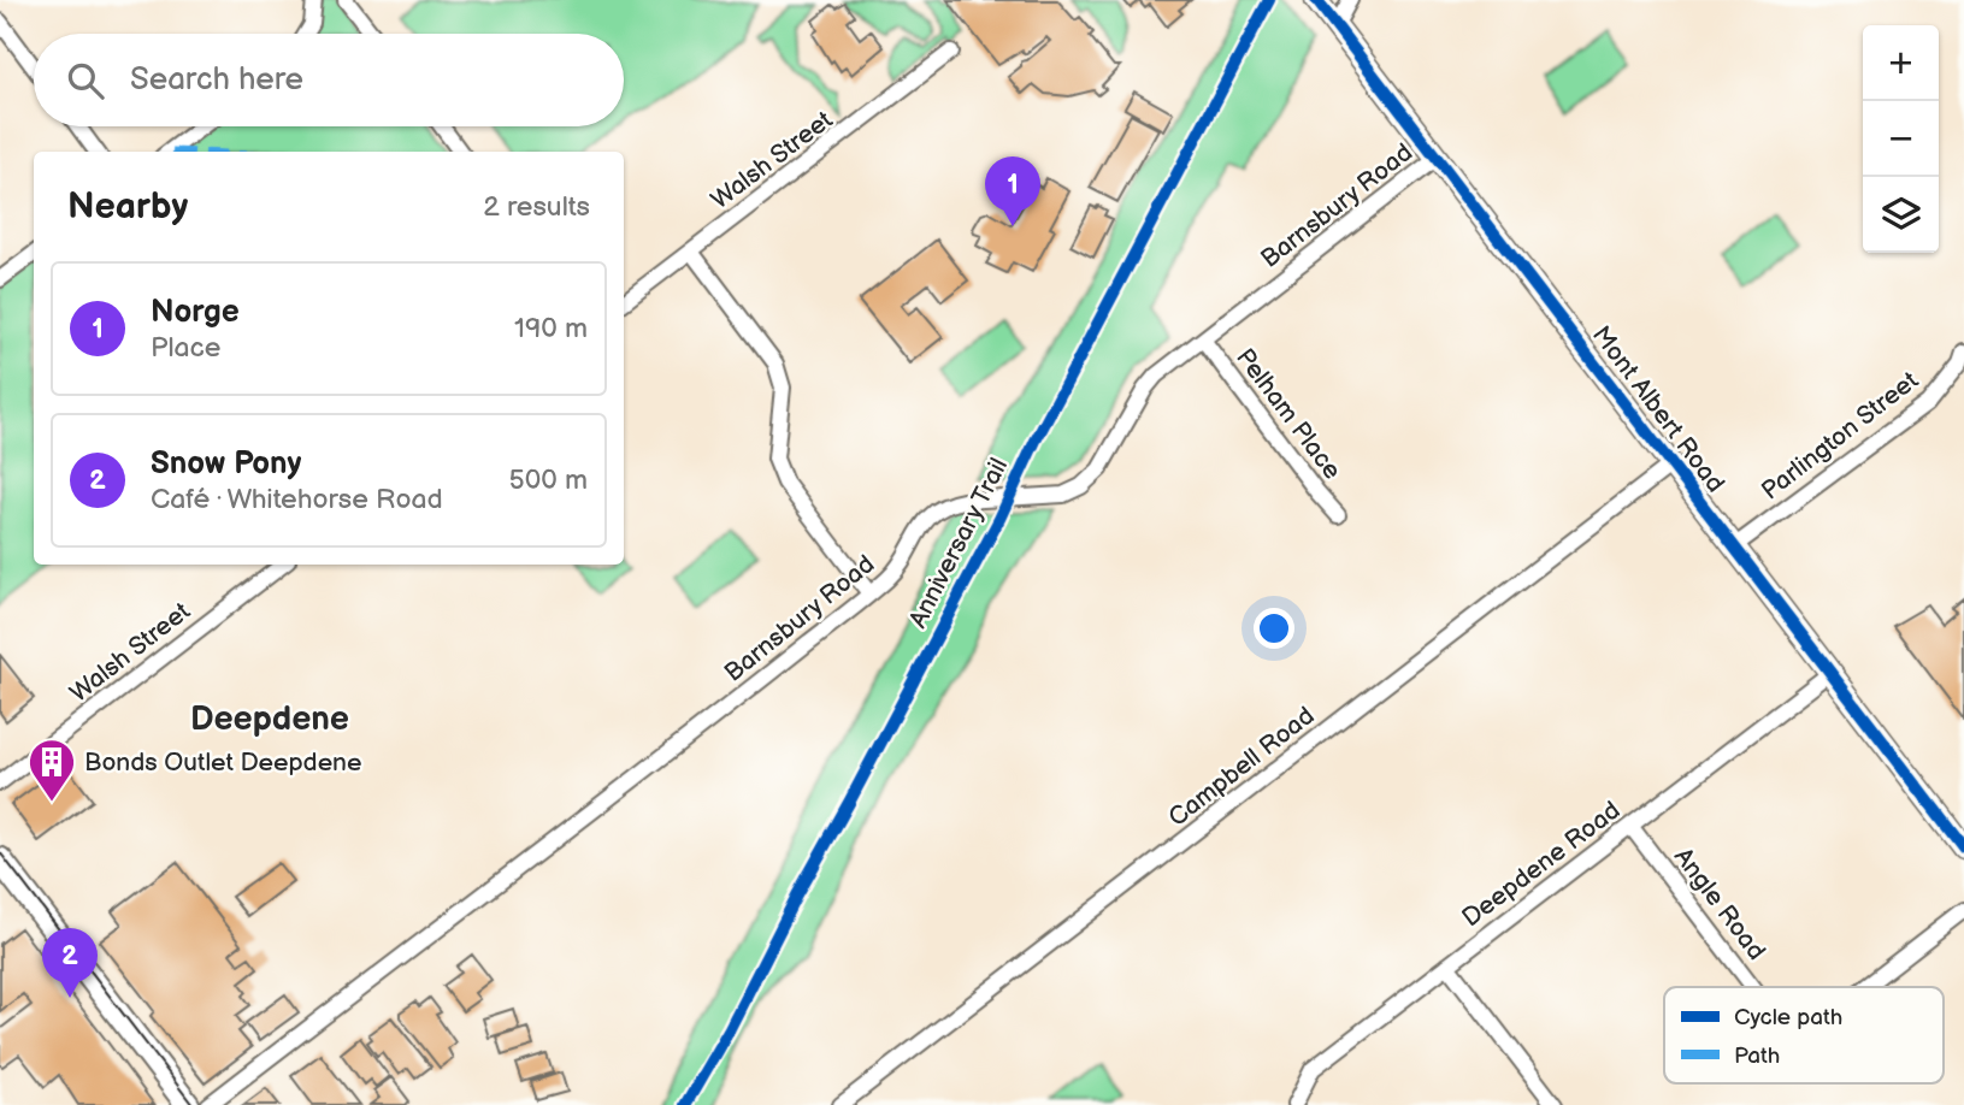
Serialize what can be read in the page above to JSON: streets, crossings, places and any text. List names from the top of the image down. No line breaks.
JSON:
{"streets":{"main road":["Mont Albert Road"],"street":["Walsh Street","Barnsbury Road","Pelham Place","Parlington Street","Campbell Road","Deepdene Road","Angle Road"],"cycle path":["Anniversary Trail"]},"crossings":[["Barnsbury Road","Mont Albert Road"],["Barnsbury Road","Pelham Place"],["Mont Albert Road","Parlington Street"],["Mont Albert Road","Campbell Road"],["Mont Albert Road","Deepdene Road"],["Deepdene Road","Angle Road"]],"districts":["Deepdene"],"places":{"building":["Bonds Outlet Deepdene"]},"legend":["Cycle path","Path"],"page":{"map_buttons":["+","−"],"search":"Search here","heading":["Nearby","2 results"],"pins":["1","2"],"list":[{"mark":"1","name":"Norge","note":"Place","value":"190 m"},{"mark":"2","name":"Snow Pony","note":"Café · Whitehorse Road","value":"500 m"}]}}
